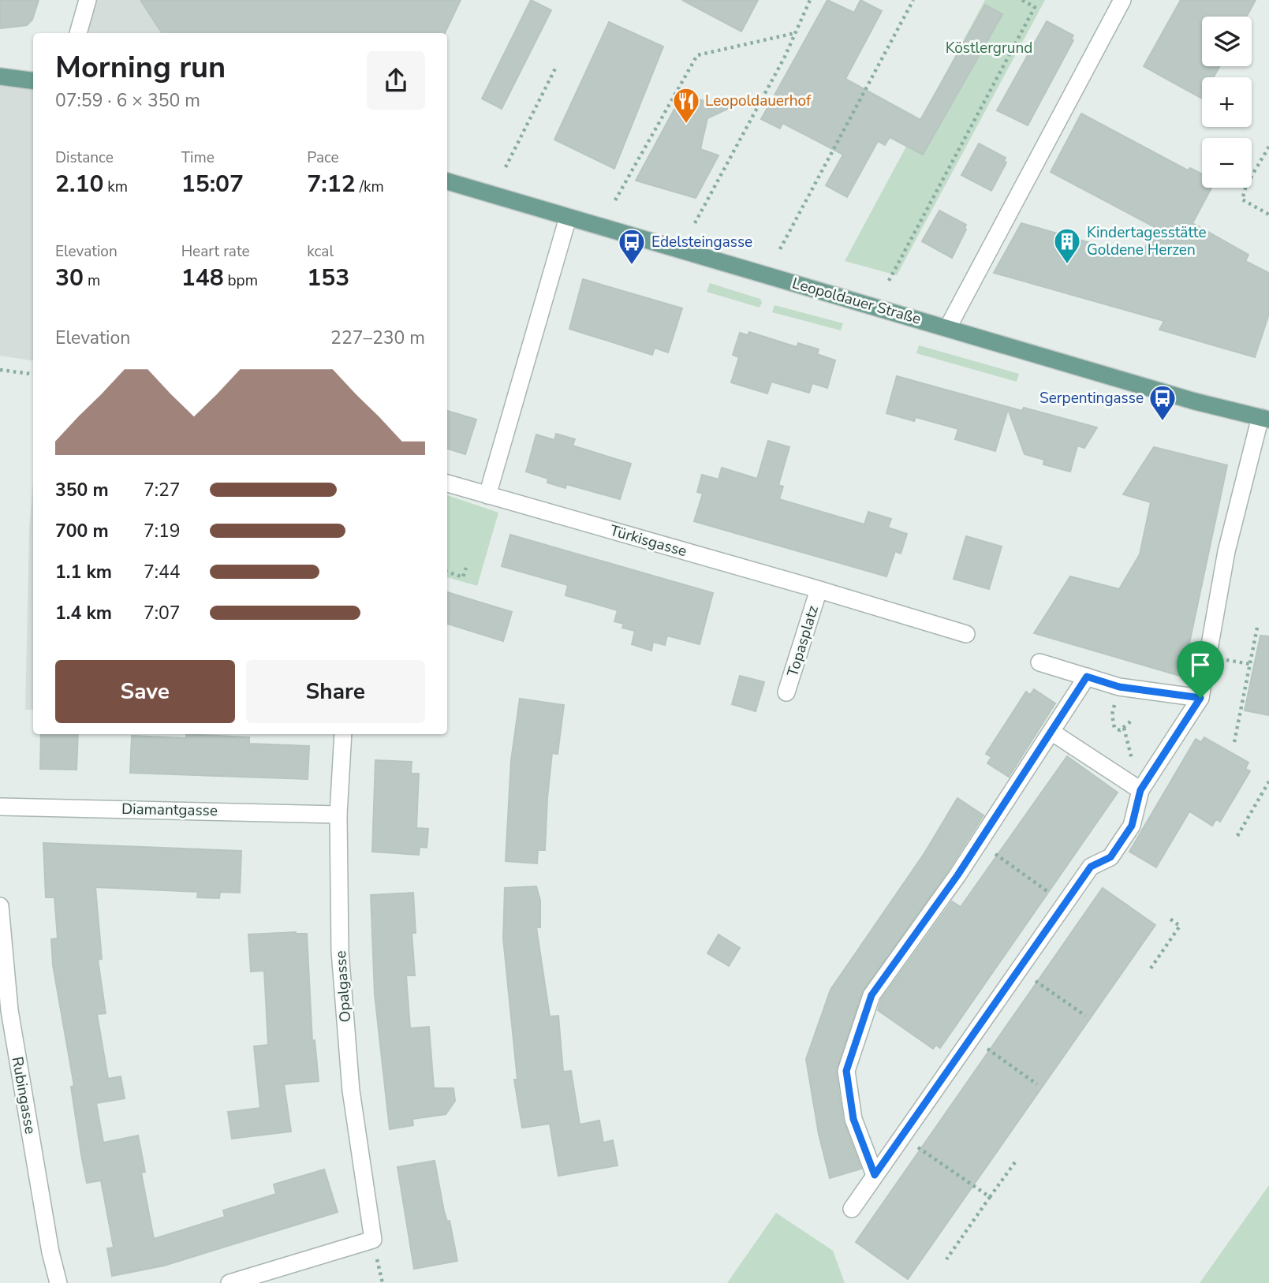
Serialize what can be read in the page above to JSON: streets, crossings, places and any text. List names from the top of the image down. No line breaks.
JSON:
{"streets":{"main road":["Leopoldauer Straße"],"street":["Türkisgasse","Topasplatz","Diamantgasse","Opalgasse","Rubingasse"]},"crossings":[["Türkisgasse","Topasplatz"],["Diamantgasse","Opalgasse"]],"parks":["Köstlergrund"],"places":{"restaurant":["Leopoldauerhof"],"building":["Kindertagesstätte Goldene Herzen"],"bus stop":["Edelsteingasse","Serpentingasse"]},"page":{"map_buttons":["+","−"],"heading":["Morning run","07:59 · 6 × 350 m"],"stats":[["Distance","2.10 km"],["Time","15:07"],["Pace","7:12 /km"],["Elevation","30 m"],["Heart rate","148 bpm"],["kcal","153"]],"chart":["Elevation","227–230 m"],"list":[{"name":"350 m","note":"7:27"},{"name":"700 m","note":"7:19"},{"name":"1.1 km","note":"7:44"},{"name":"1.4 km","note":"7:07"}],"buttons":["Save","Share"]}}
